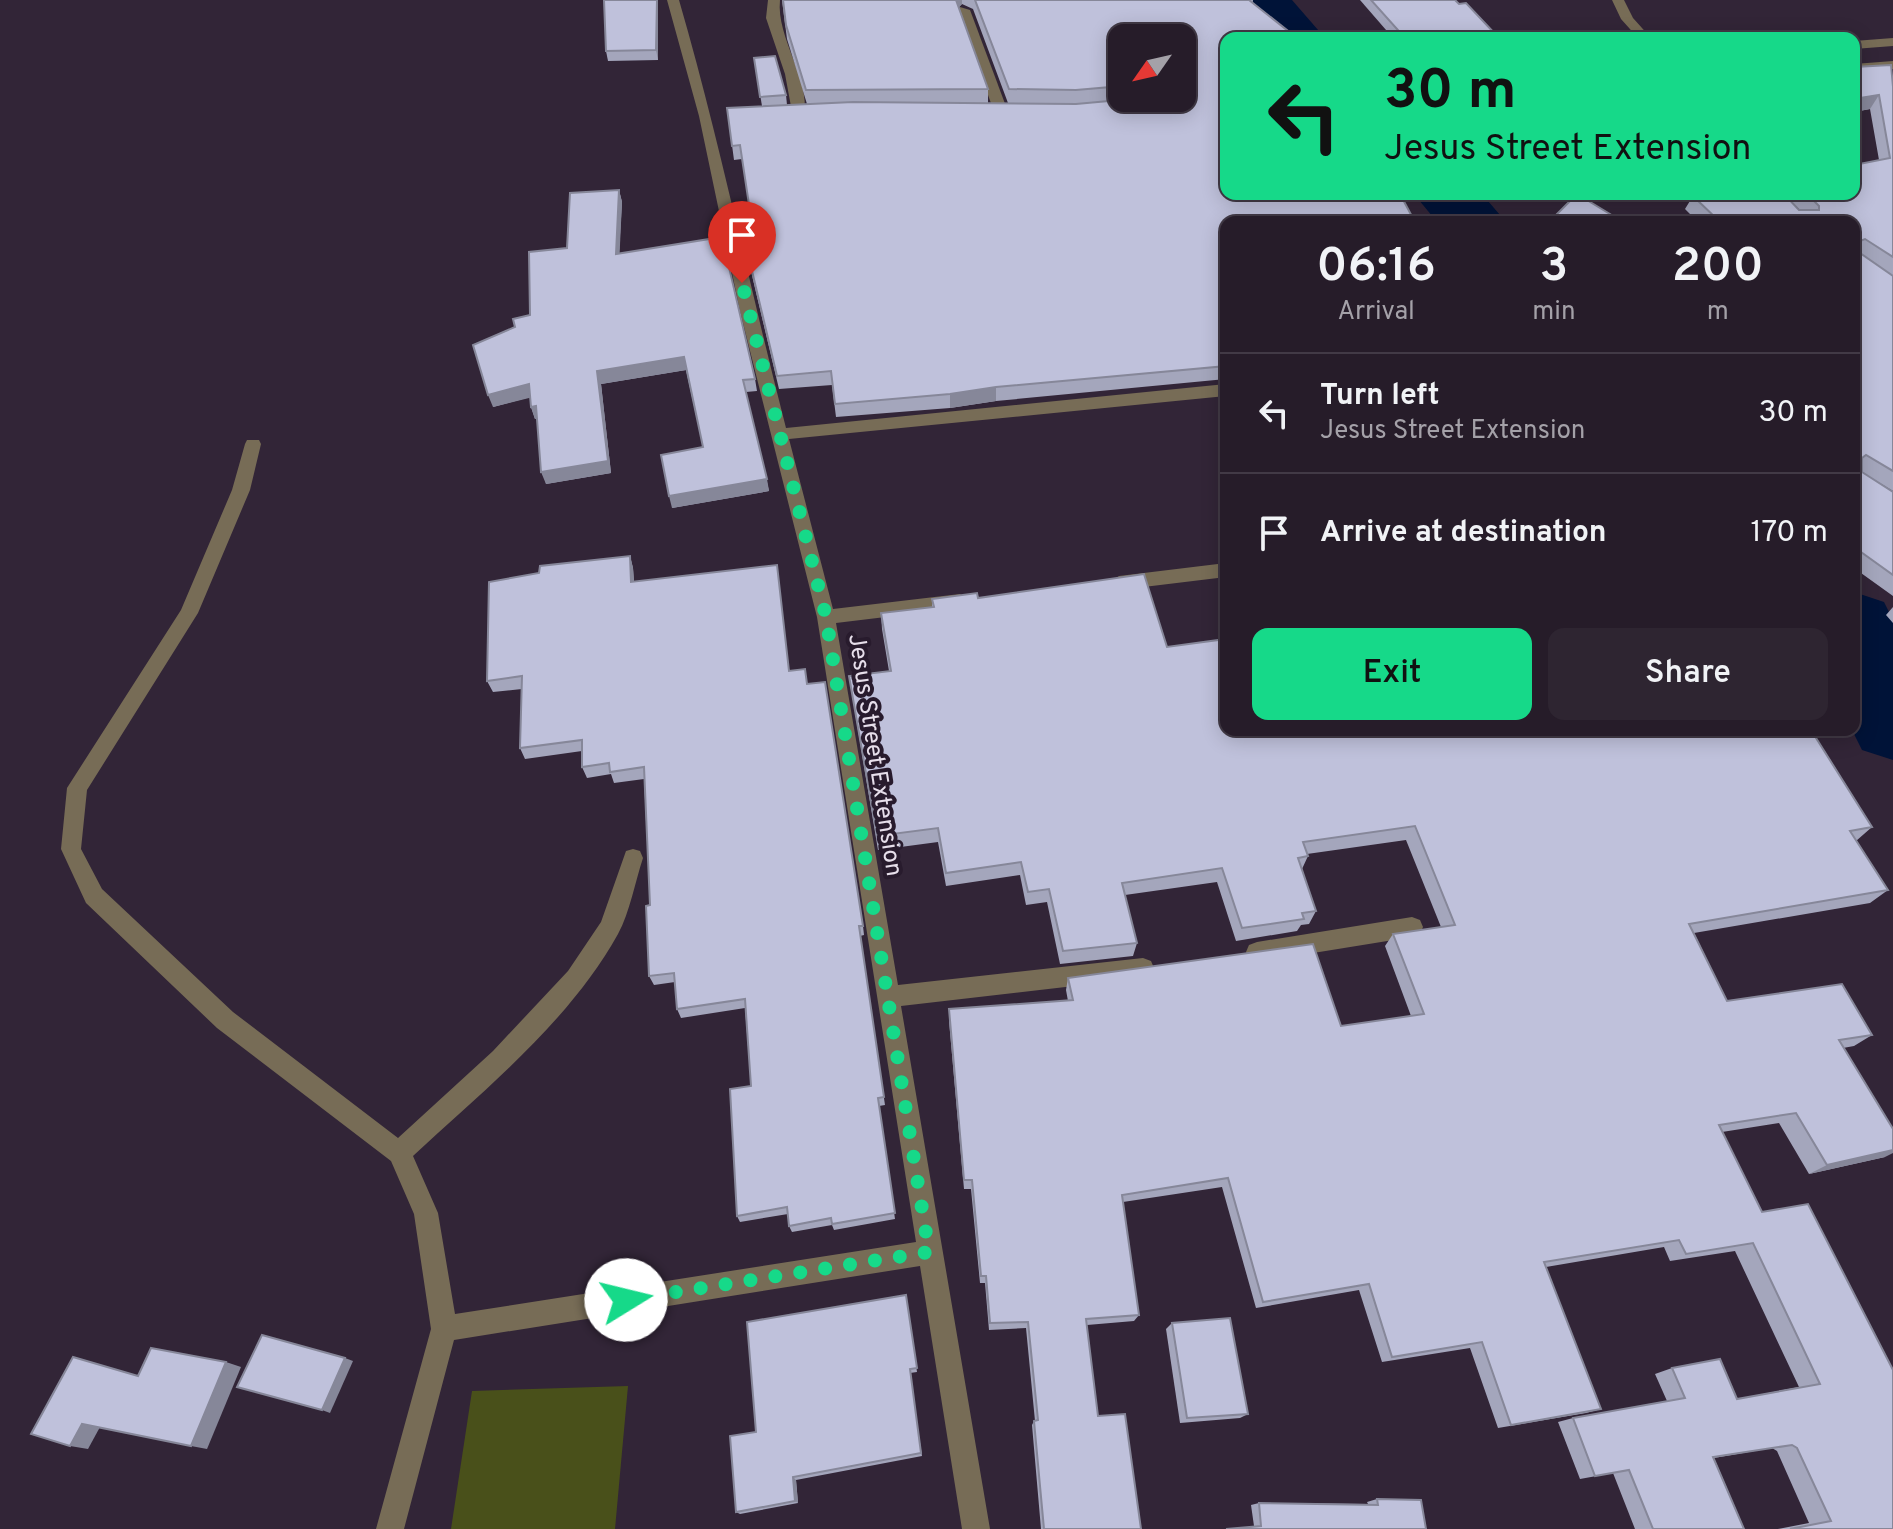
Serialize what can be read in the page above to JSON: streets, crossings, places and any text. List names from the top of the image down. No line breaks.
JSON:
{"streets":{"street":["Jesus Street Extension"]},"north":"bottom left","page":{"turn":["30 m","Jesus Street Extension"],"eta":["06:16","Arrival","3","min","200","m"],"list":[{"name":"Turn left","note":"Jesus Street Extension","value":"30 m"},{"name":"Arrive at destination","value":"170 m"}],"buttons":["Exit","Share"]}}
